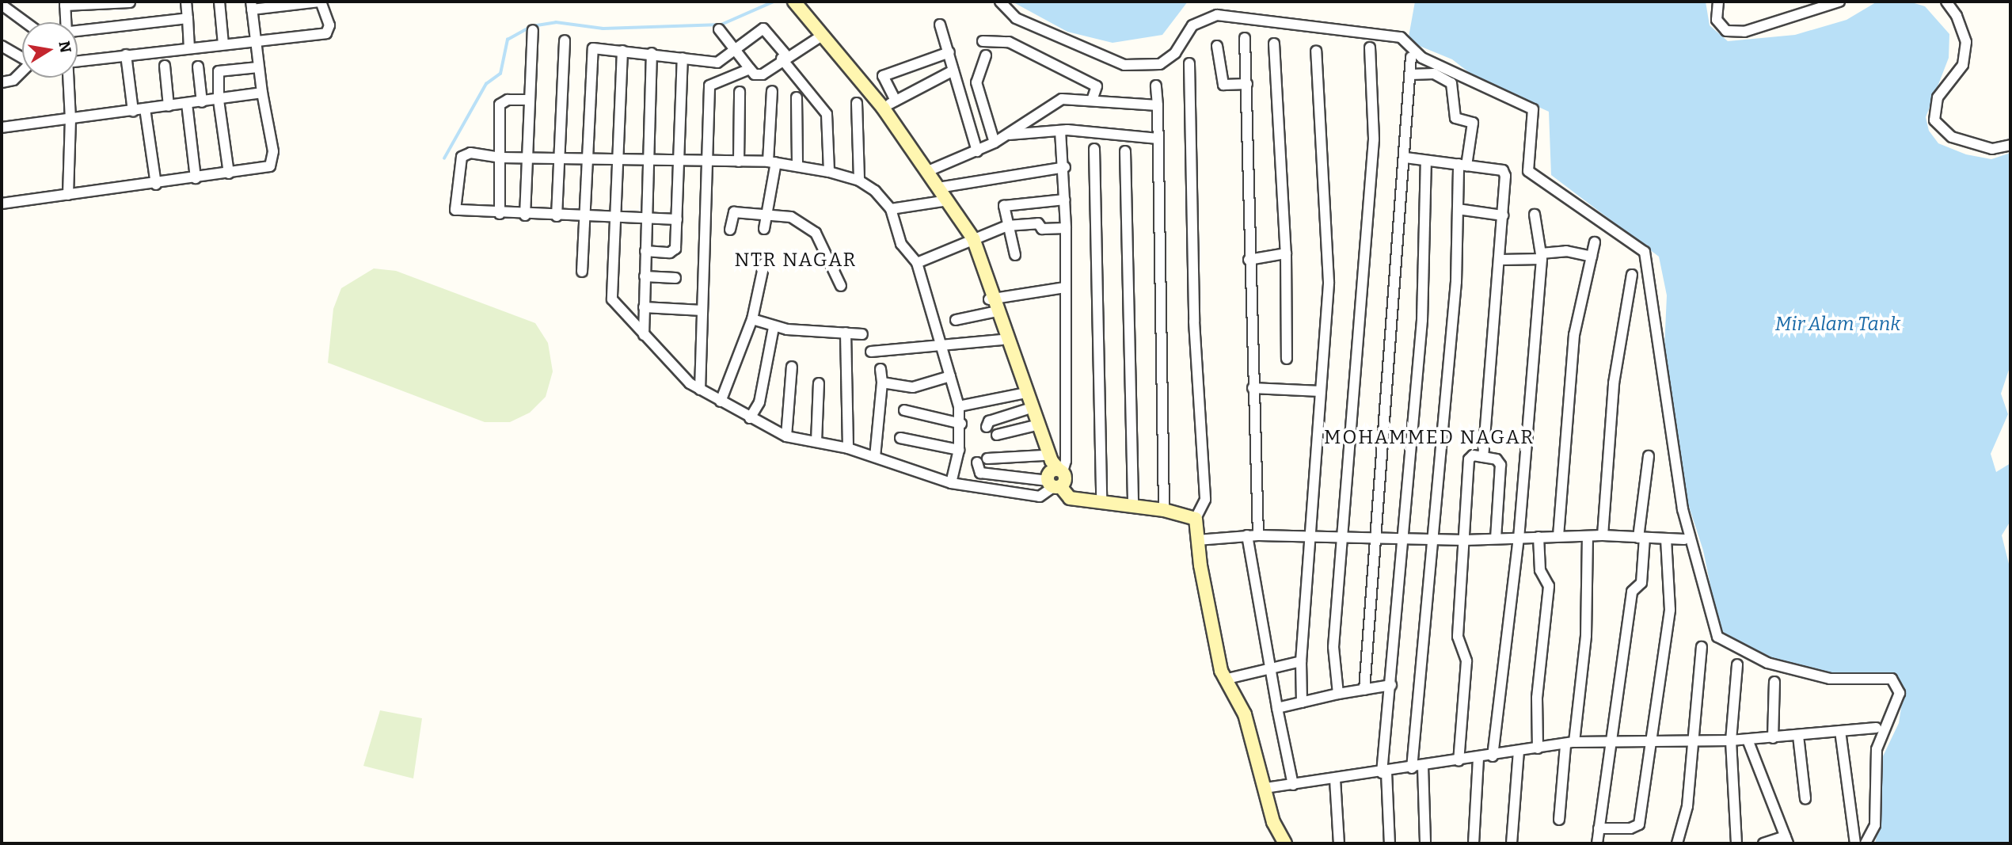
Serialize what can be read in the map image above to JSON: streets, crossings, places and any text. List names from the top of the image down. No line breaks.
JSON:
{"districts":["NTR NAGAR","MOHAMMED NAGAR"],"water":["Mir Alam Tank"],"north":"right"}
